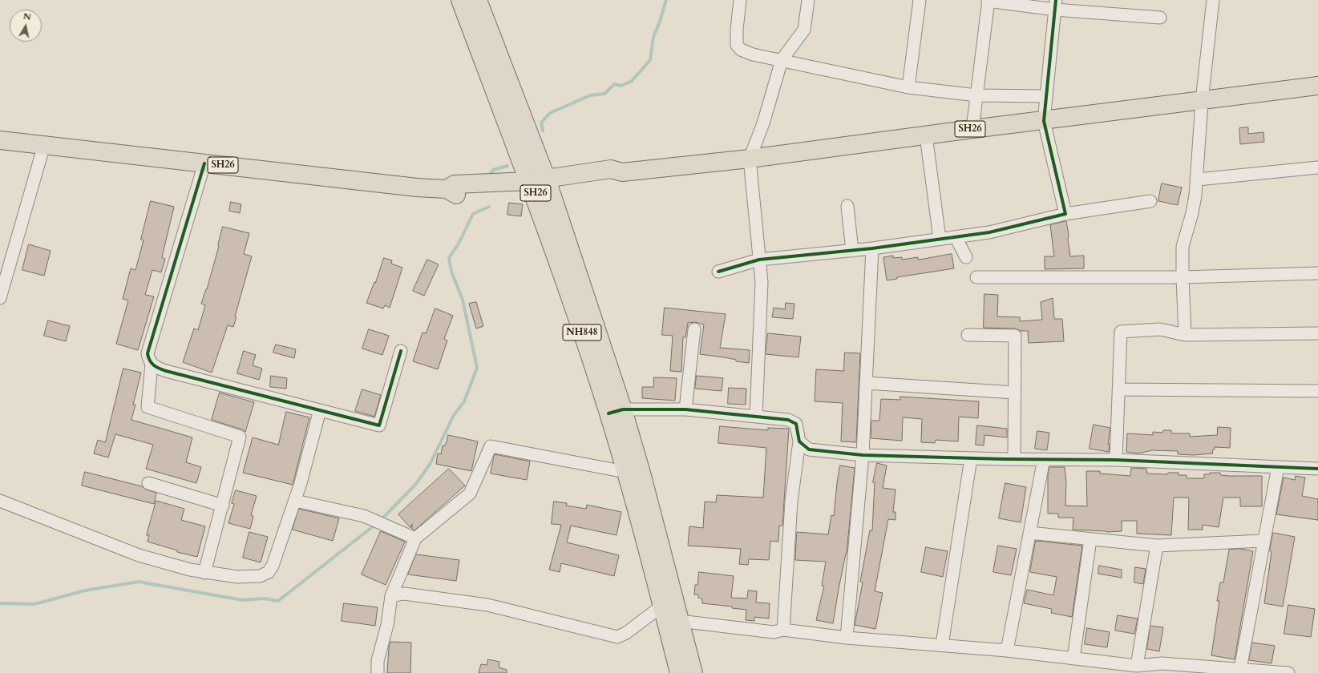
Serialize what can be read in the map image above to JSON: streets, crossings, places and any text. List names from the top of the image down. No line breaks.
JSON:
{"streets":{"main road":["SH26","NH848"]},"crossings":[["SH26","NH848"]],"north":"top"}
